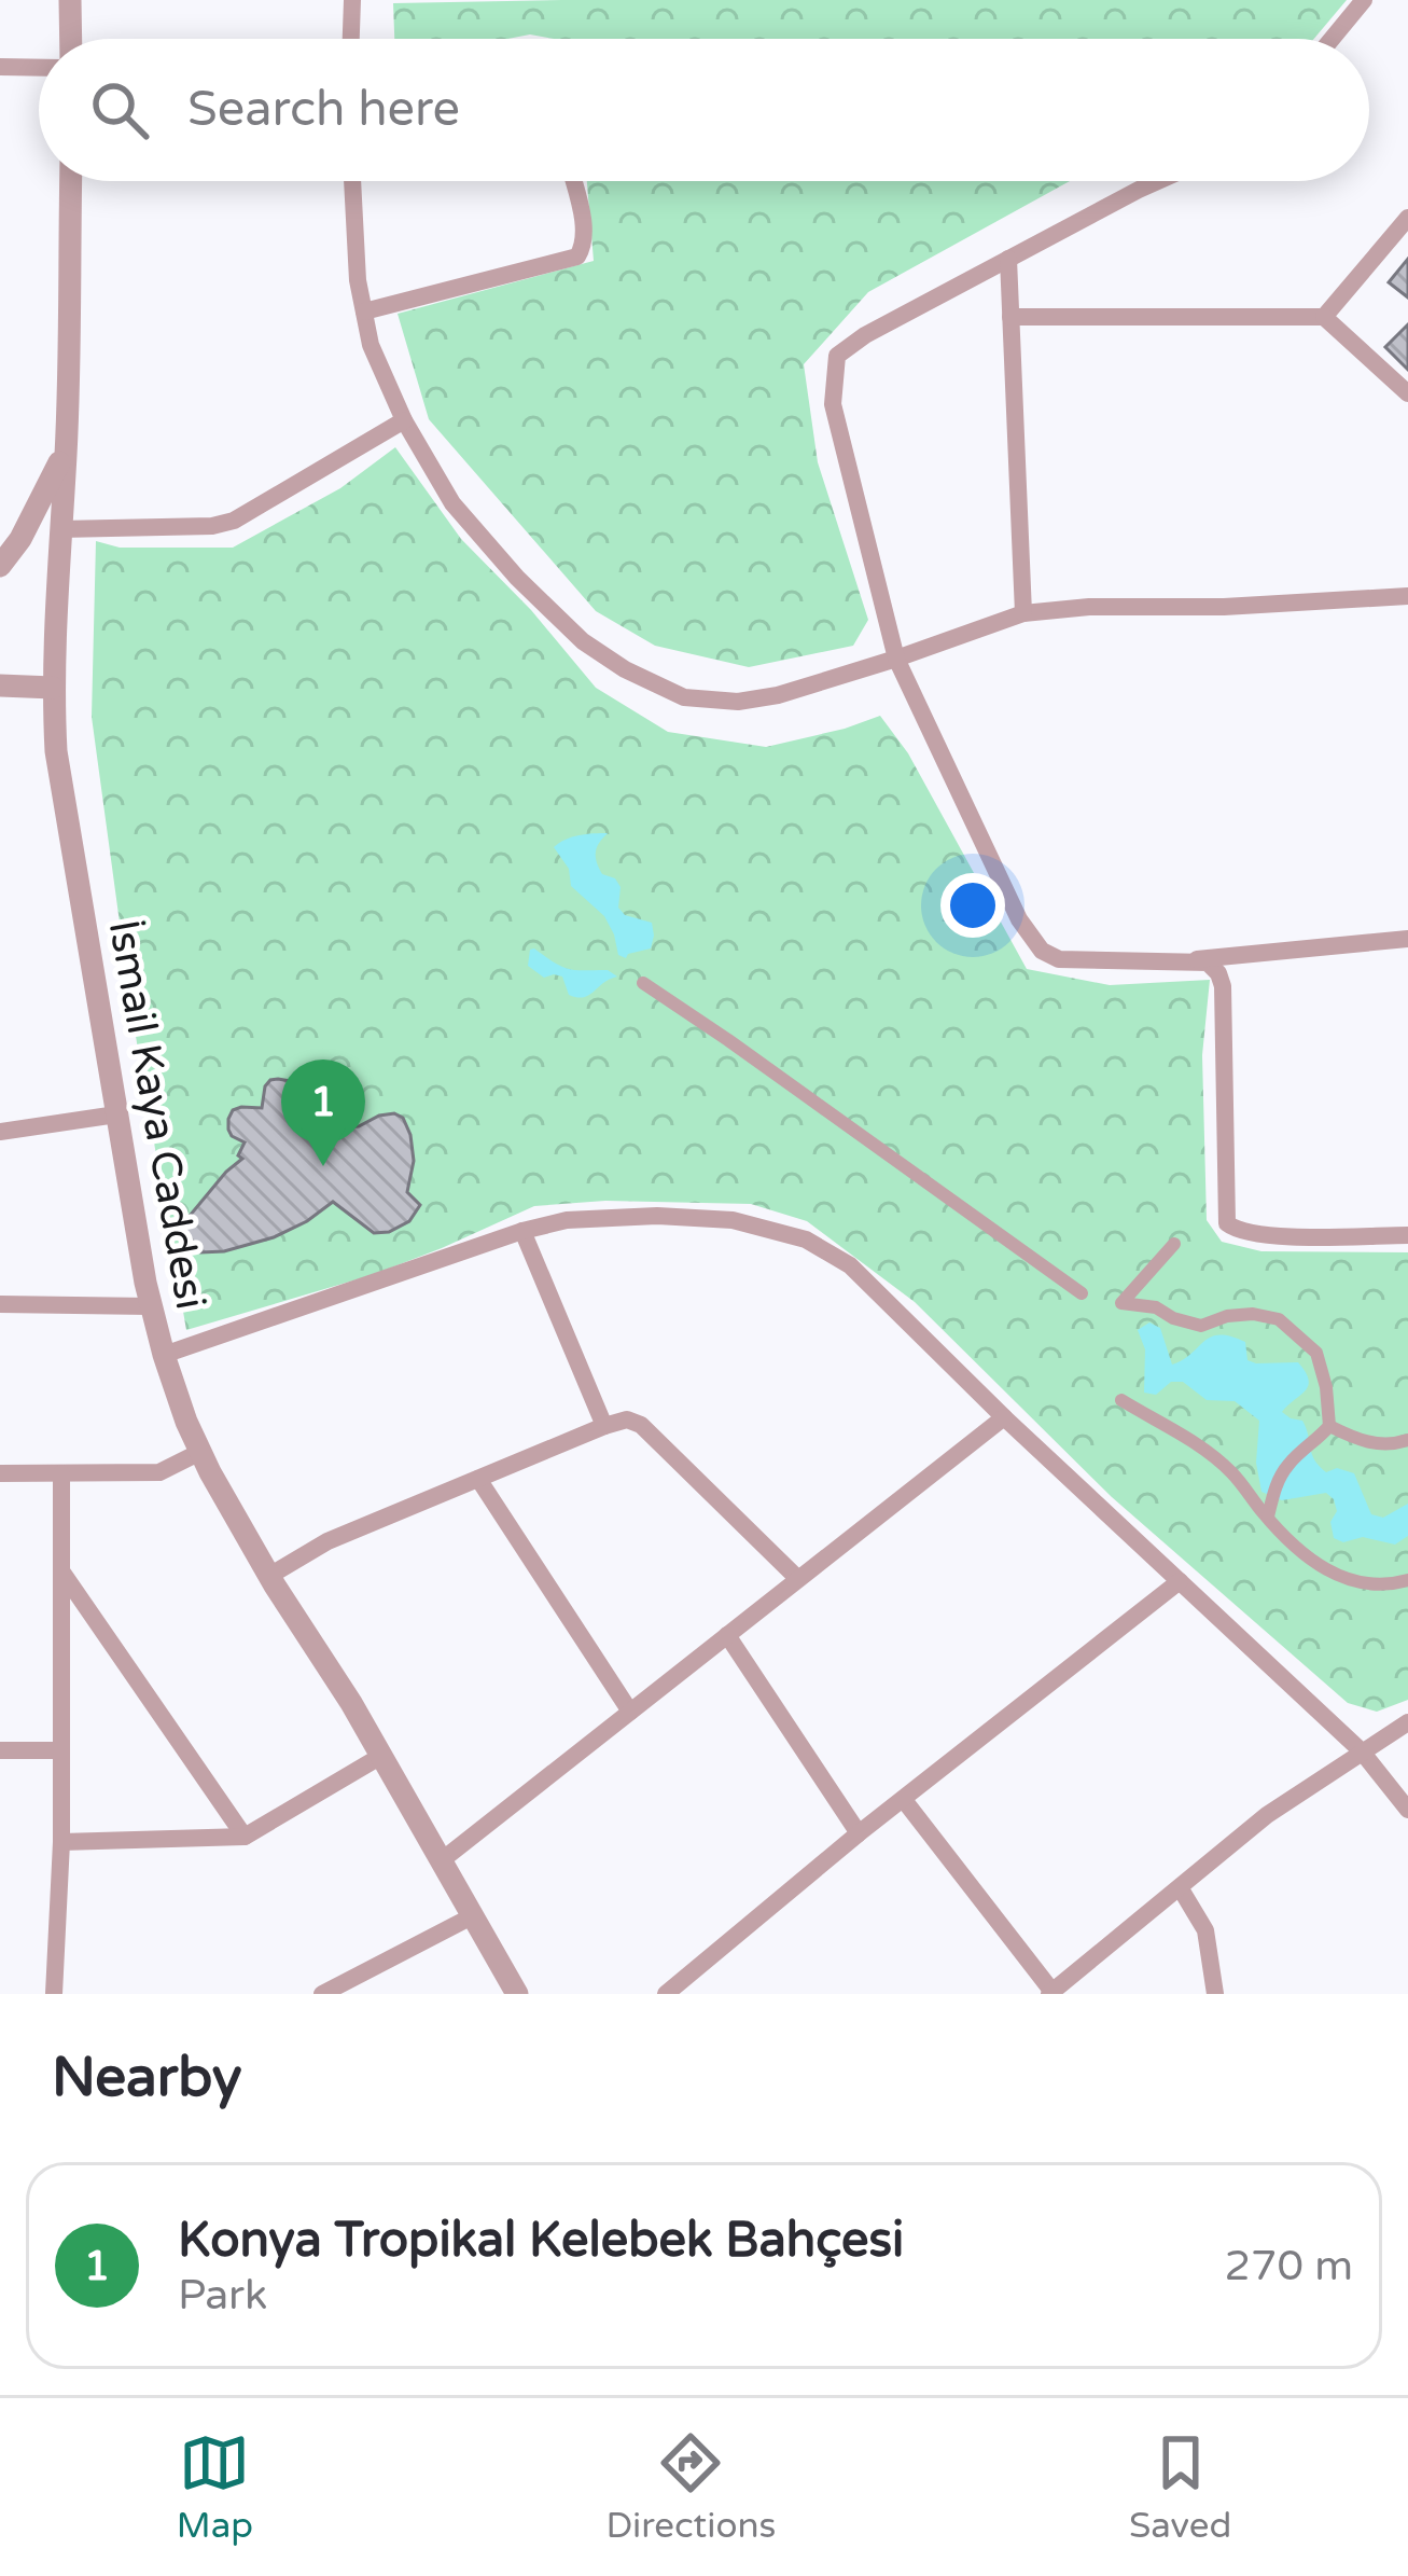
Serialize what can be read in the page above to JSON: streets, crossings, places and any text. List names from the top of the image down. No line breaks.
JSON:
{"streets":{"street":["İsmail Kaya Caddesi"]},"page":{"search":"Search here","pins":"1","heading":"Nearby","list":[{"mark":"1","name":"Konya Tropikal Kelebek Bahçesi","note":"Park","value":"270 m"}],"nav":["Map","Directions","Saved"]}}
